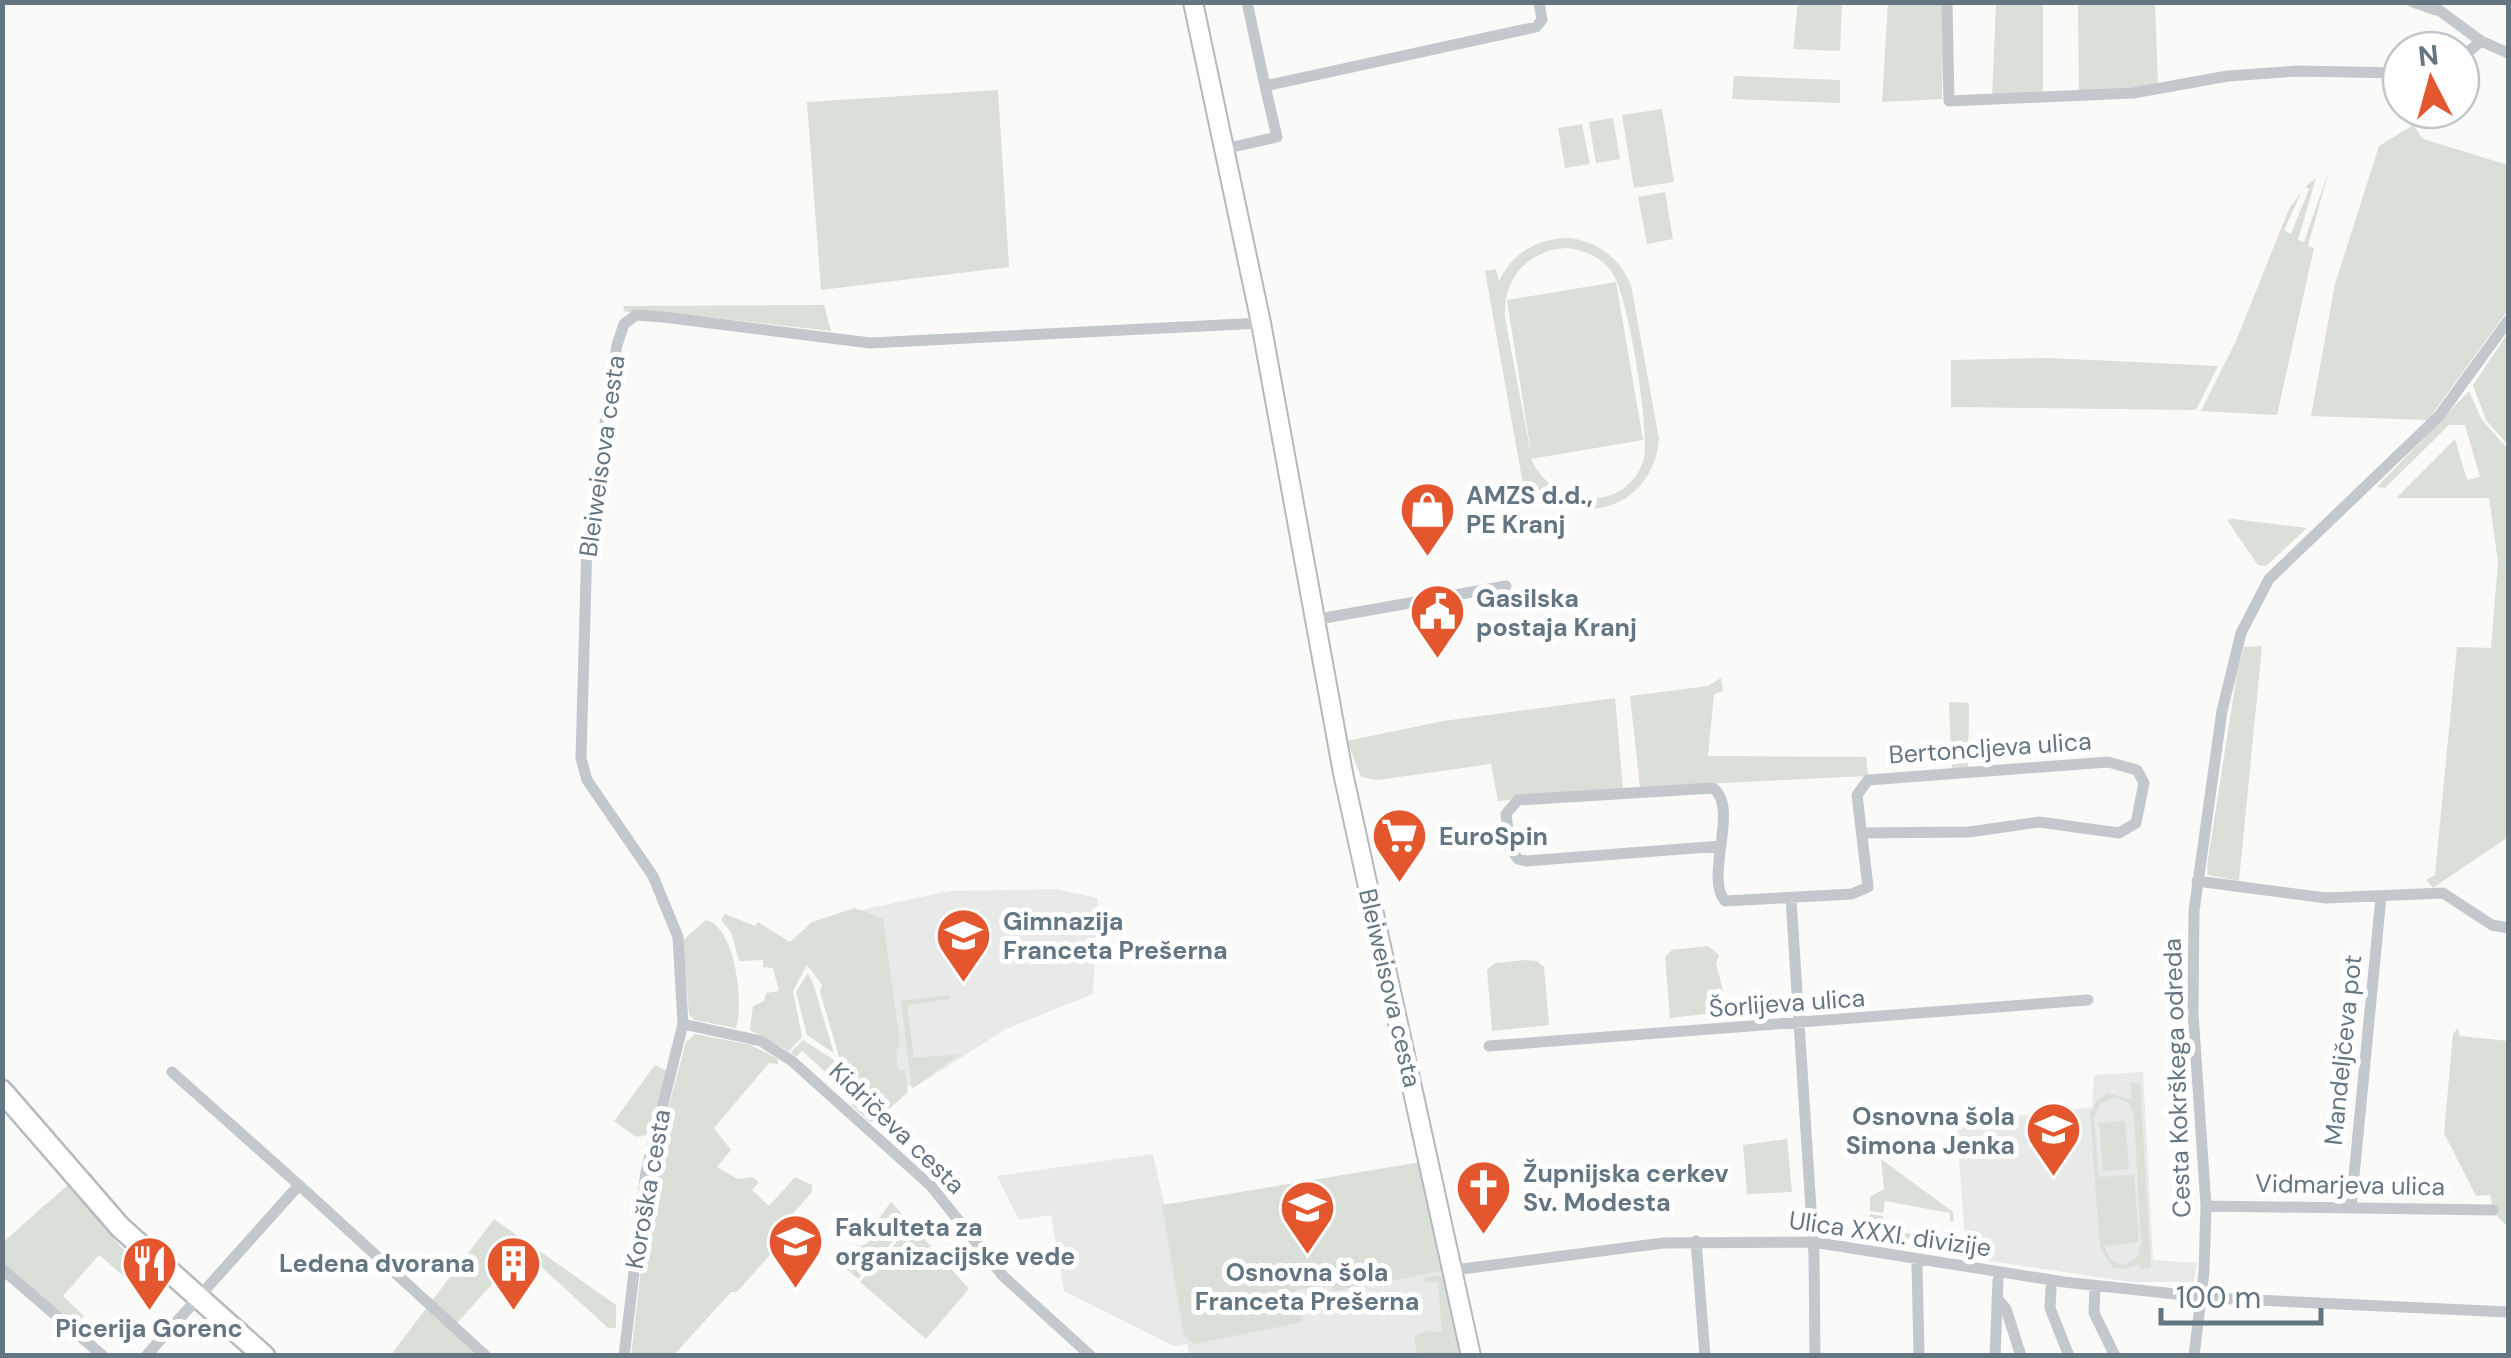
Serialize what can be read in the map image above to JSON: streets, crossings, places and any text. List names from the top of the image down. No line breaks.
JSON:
{"streets":{"main road":["Bleiweisova cesta"],"street":["Bertoncljeva ulica","Šorlijeva ulica","Mandeljčeva pot","Cesta Kokrškega odreda","Kidričeva cesta","Vidmarjeva ulica","Koroška cesta","Ulica XXXI. divizije"]},"crossings":[["Bleiweisova cesta","Kidričeva cesta"],["Bleiweisova cesta","Koroška cesta"],["Bleiweisova cesta","Ulica XXXI. divizije"],["Mandeljčeva pot","Vidmarjeva ulica"],["Cesta Kokrškega odreda","Vidmarjeva ulica"],["Cesta Kokrškega odreda","Ulica XXXI. divizije"],["Kidričeva cesta","Koroška cesta"]],"places":{"shop":["AMZS d.d., PE Kranj"],"public building":["Gasilska postaja Kranj"],"supermarket":["EuroSpin"],"school or university":["Gimnazija Franceta Prešerna","Osnovna šola Simona Jenka","Osnovna šola Franceta Prešerna","Fakulteta za organizacijske vede"],"church":["Župnijska cerkev Sv. Modesta"],"restaurant":["Picerija Gorenc"],"building":["Ledena dvorana"]},"scale_bar":"100 m","north":"top"}
